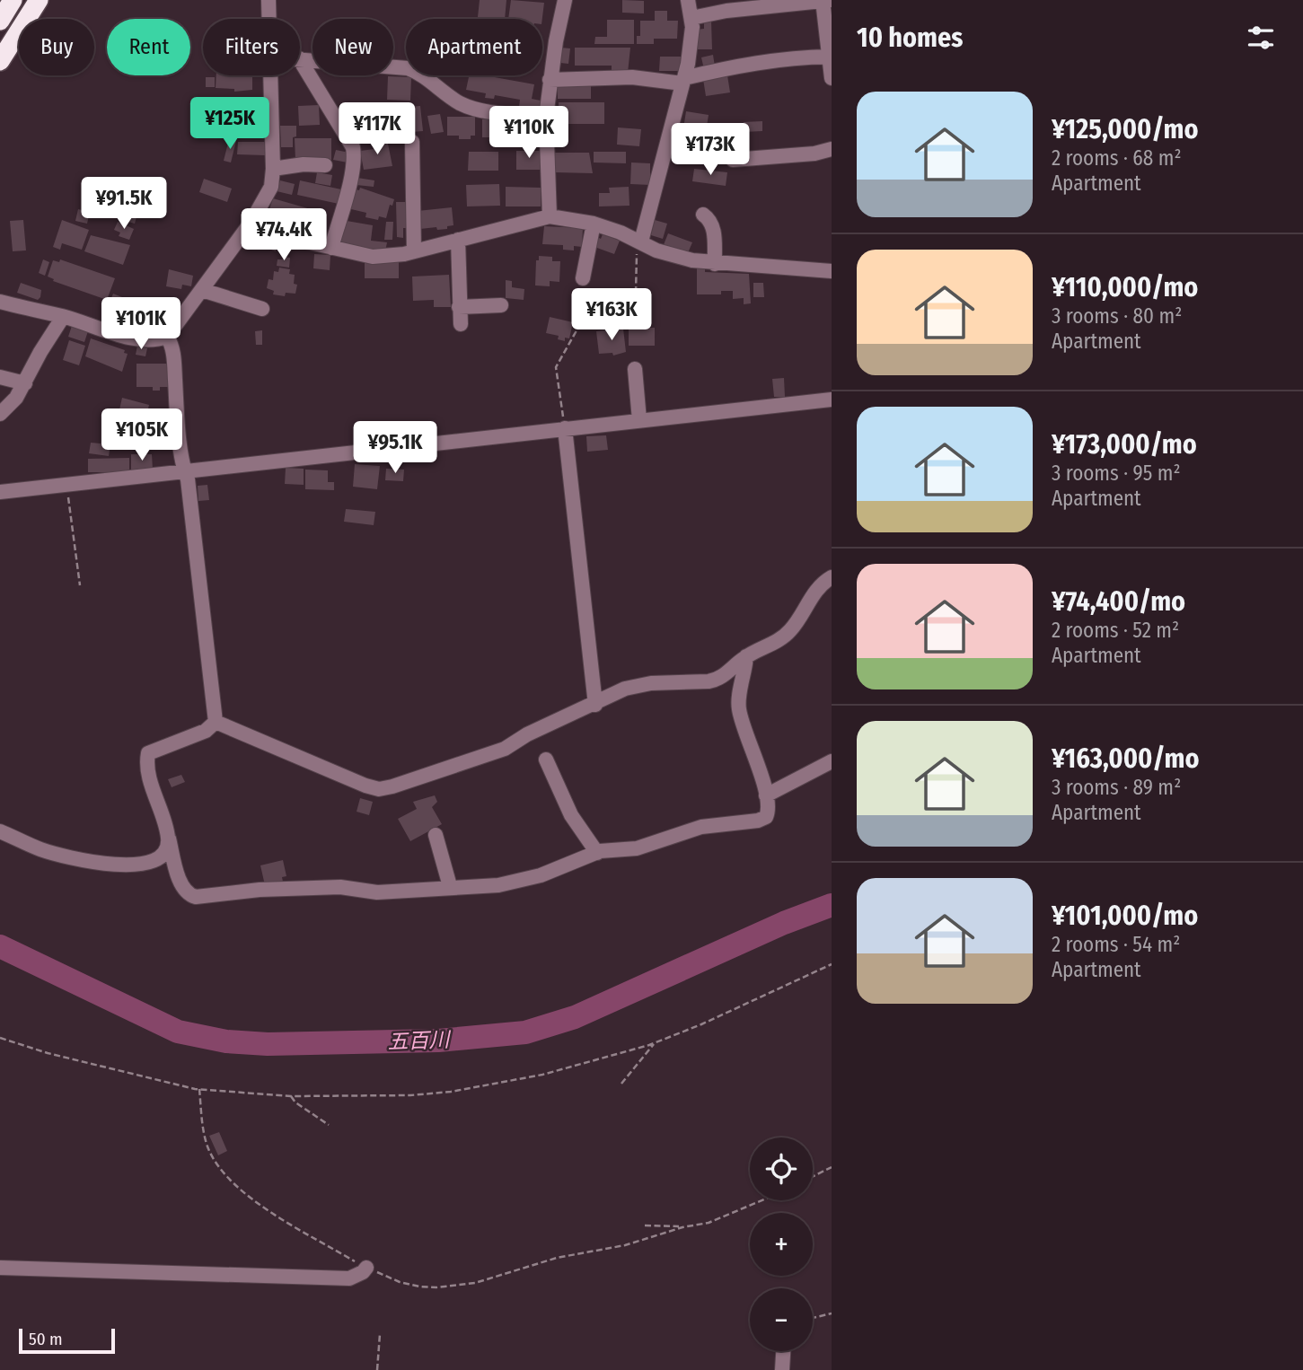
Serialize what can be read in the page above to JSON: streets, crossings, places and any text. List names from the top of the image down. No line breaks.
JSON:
{"water":["五百川"],"scale_bar":"50 m","page":{"heading":"10 homes","chip":["Buy","Rent","Filters","New","Apartment"],"list":[{"name":"¥125,000/mo","note":"2 rooms · 68 m² · Apartment"},{"name":"¥110,000/mo","note":"3 rooms · 80 m² · Apartment"},{"name":"¥173,000/mo","note":"3 rooms · 95 m² · Apartment"},{"name":"¥74,400/mo","note":"2 rooms · 52 m² · Apartment"},{"name":"¥163,000/mo","note":"3 rooms · 89 m² · Apartment"},{"name":"¥101,000/mo","note":"2 rooms · 54 m² · Apartment"}],"price":["¥125K","¥117K","¥110K","¥173K","¥91.5K","¥74.4K","¥163K","¥101K","¥105K","¥95.1K"],"map_buttons":["+","−"],"scale":"50 m"}}
